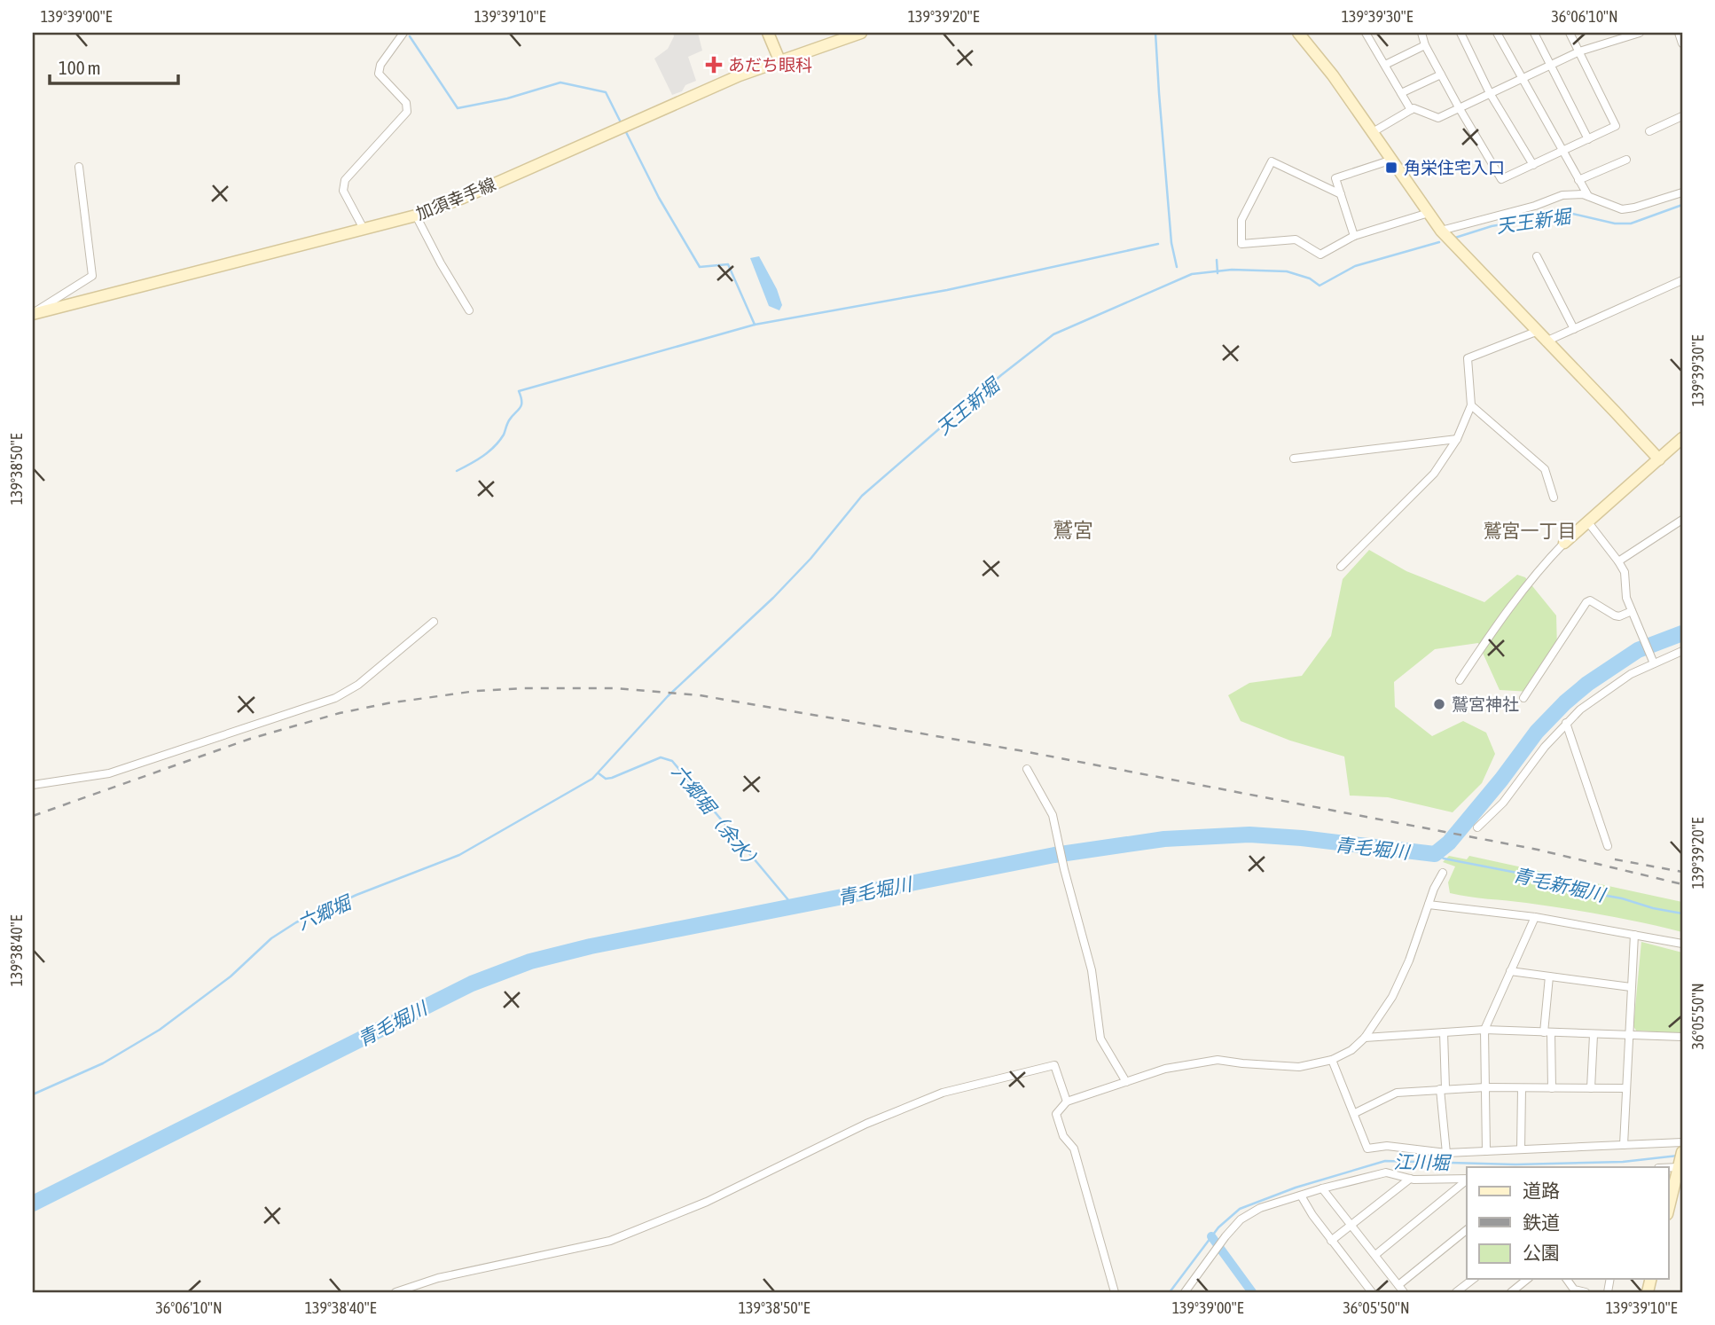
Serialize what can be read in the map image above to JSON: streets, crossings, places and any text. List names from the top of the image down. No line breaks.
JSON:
{"streets":{"main road":["加須幸手線"]},"districts":["鷲宮","鷲宮一丁目"],"water":["天王新堀","六郷堀（余水）","青毛堀川","青毛新堀川","六郷堀","江川堀"],"places":{"health":["あだち眼科"],"transit":["角栄住宅入口"],"other":["鷲宮神社"]},"legend":["道路","鉄道","公園"],"scale_bar":"100 m","coordinates":["139°39'00\"E","139°39'10\"E","139°39'20\"E","139°39'30\"E","36°06'10\"N","139°38'50\"E","139°38'40\"E","36°05'50\"N"]}
